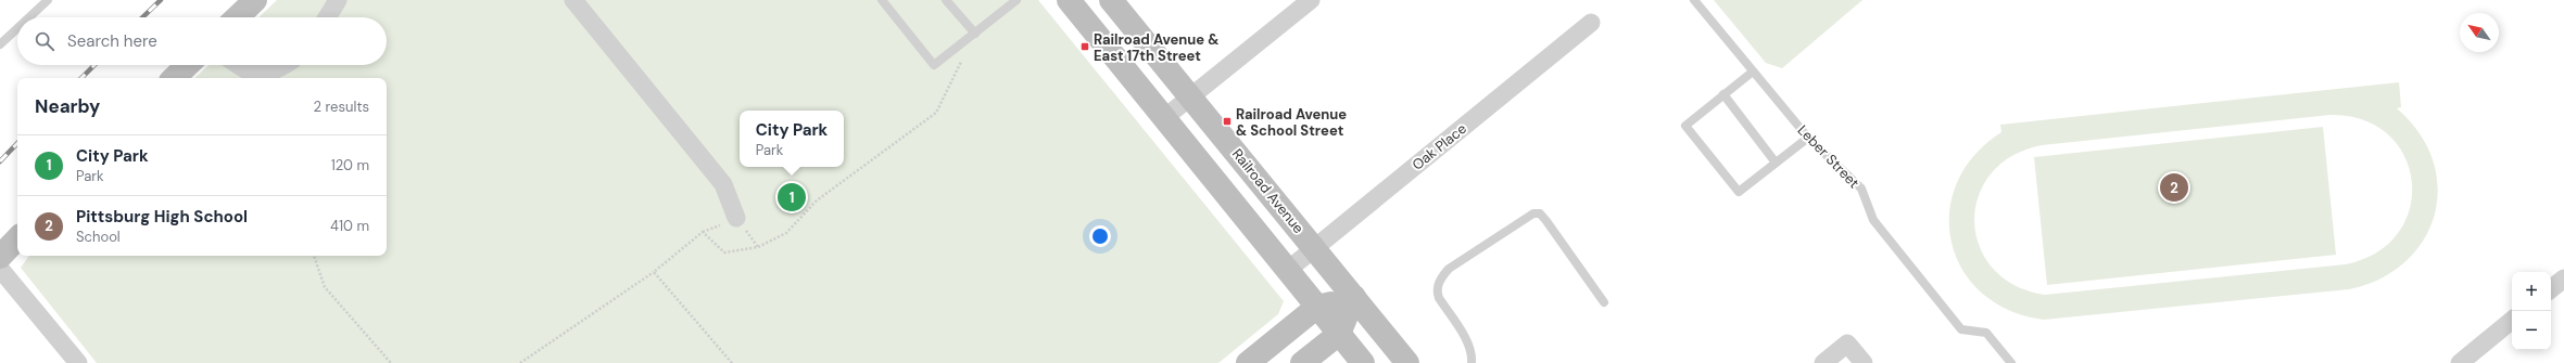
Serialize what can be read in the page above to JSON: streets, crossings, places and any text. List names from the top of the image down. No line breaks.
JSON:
{"streets":{"main road":["Railroad Avenue"],"street":["Oak Place"],"lane":["Leber Street"]},"crossings":[["Oak Place","Railroad Avenue"]],"places":{"transit":["Railroad Avenue & East 17th Street","Railroad Avenue & School Street"]},"north":"top left","page":{"search":"Search here","heading":["Nearby","2 results"],"popup":["City Park","Park"],"list":[{"mark":"1","name":"City Park","note":"Park","value":"120 m"},{"mark":"2","name":"Pittsburg High School","note":"School","value":"410 m"}],"pins":["2","1"],"map_buttons":["+","−"]}}
